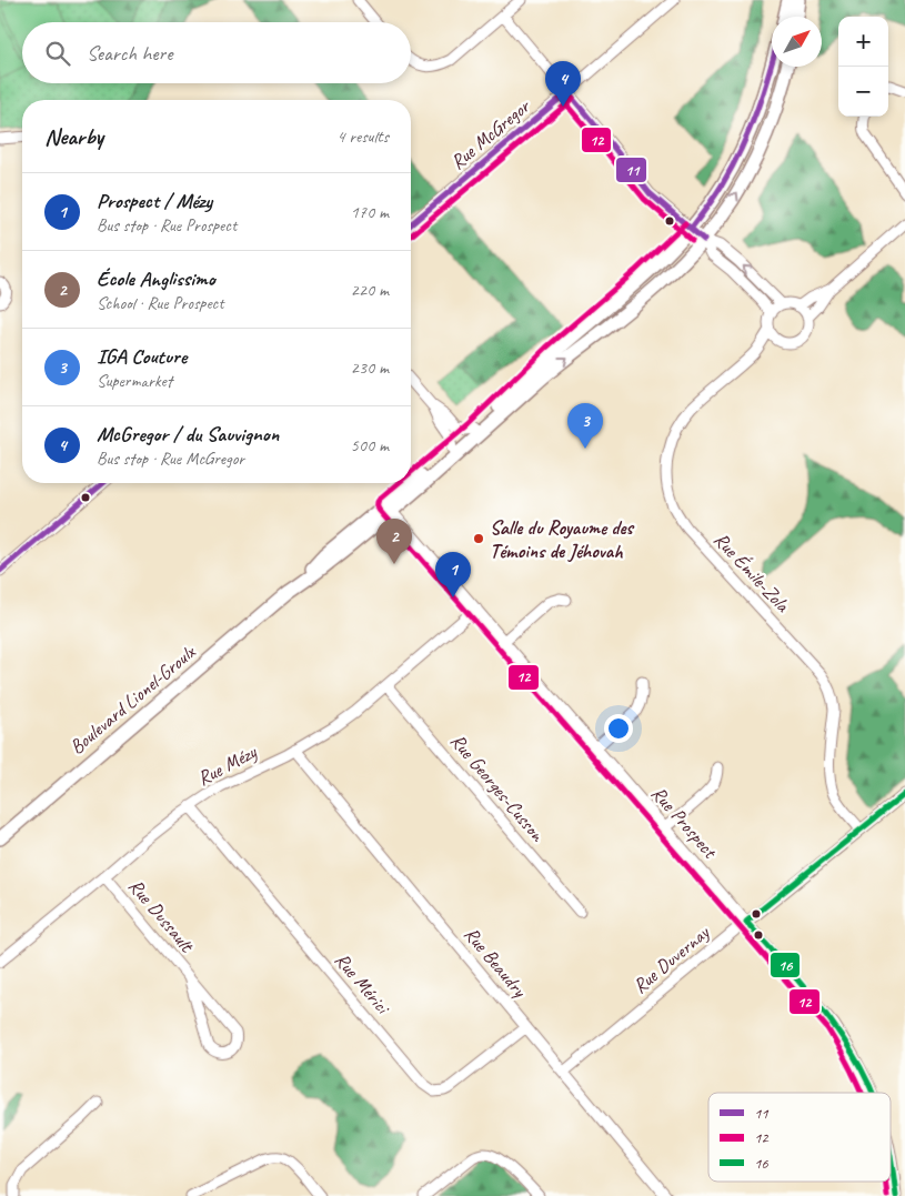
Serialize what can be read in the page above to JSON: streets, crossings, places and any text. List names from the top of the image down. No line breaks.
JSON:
{"streets":{"main road":["Boulevard Lionel-Groulx"],"street":["Rue McGregor","Rue Émile-Zola","Rue Mézy","Rue Georges-Cusson","Rue Prospect","Rue Dussault","Rue Duvernay","Rue Beaudry","Rue Mérici"]},"crossings":[["Rue Émile-Zola","Rue Duvernay"],["Boulevard Lionel-Groulx","Rue Prospect"],["Rue Mézy","Rue Georges-Cusson"],["Rue Mézy","Rue Prospect"],["Rue Mézy","Rue Dussault"],["Rue Mézy","Rue Beaudry"],["Rue Mézy","Rue Mérici"],["Rue Prospect","Rue Duvernay"],["Rue Duvernay","Rue Beaudry"],["Rue Beaudry","Rue Mérici"]],"places":["Salle du Royaume des Témoins de Jéhovah"],"lines":["transit line 11","transit line 12","transit line 16"],"legend":["11","12","16"],"north":"top right","page":{"map_buttons":["+","−"],"search":"Search here","pins":["4","3","2","1"],"heading":["Nearby","4 results"],"list":[{"mark":"1","name":"Prospect / Mézy","note":"Bus stop · Rue Prospect","value":"170 m"},{"mark":"2","name":"École Anglissimo","note":"School · Rue Prospect","value":"220 m"},{"mark":"3","name":"IGA Couture","note":"Supermarket","value":"230 m"},{"mark":"4","name":"McGregor / du Sauvignon","note":"Bus stop · Rue McGregor","value":"500 m"}]}}
